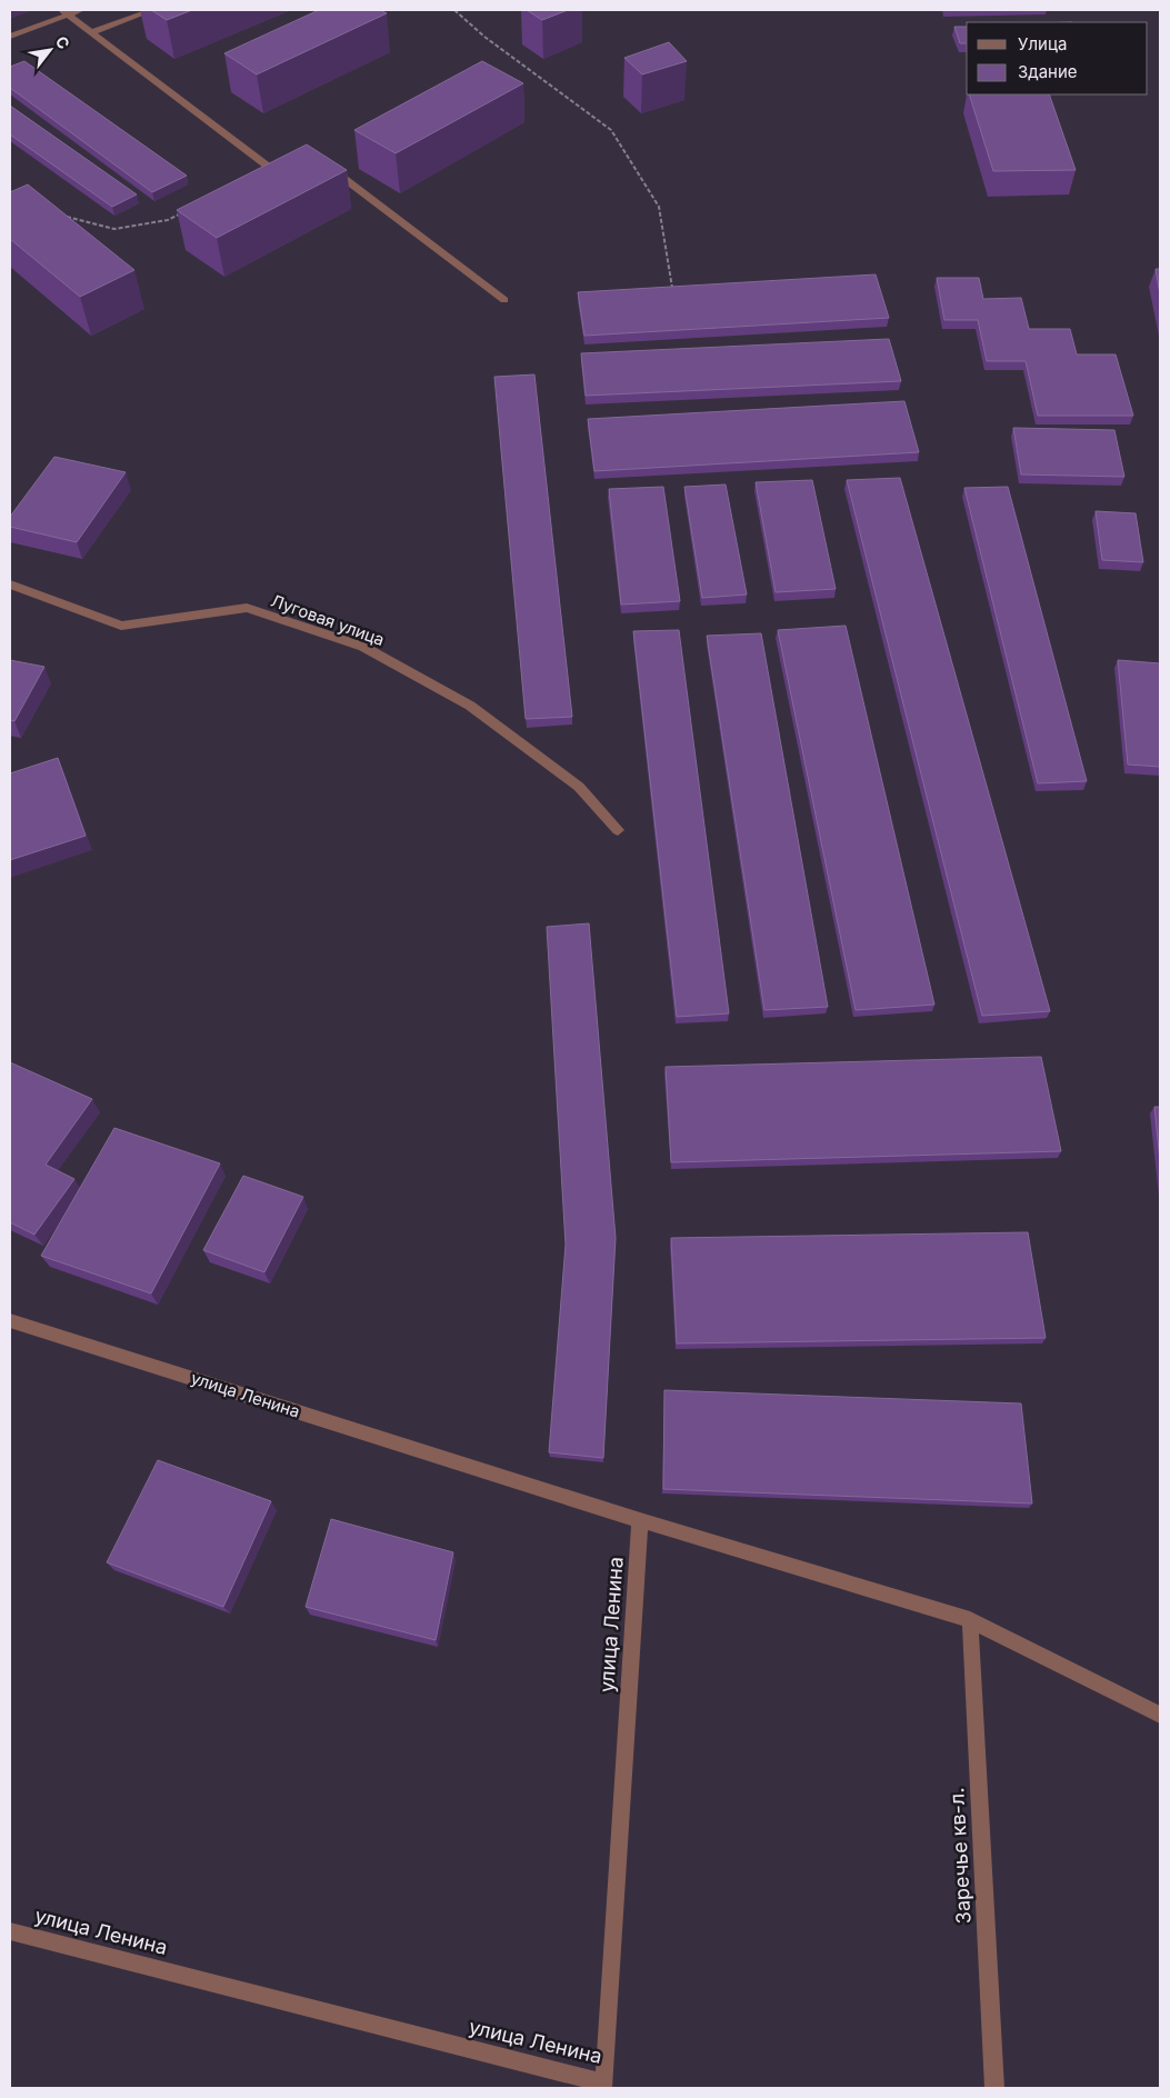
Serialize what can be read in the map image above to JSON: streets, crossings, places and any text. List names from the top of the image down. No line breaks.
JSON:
{"streets":{"street":["Луговая улица","улица Ленина","Заречье кв-л."]},"crossings":[["улица Ленина","Заречье кв-л."]],"legend":["Улица","Здание"],"north":"top right"}
